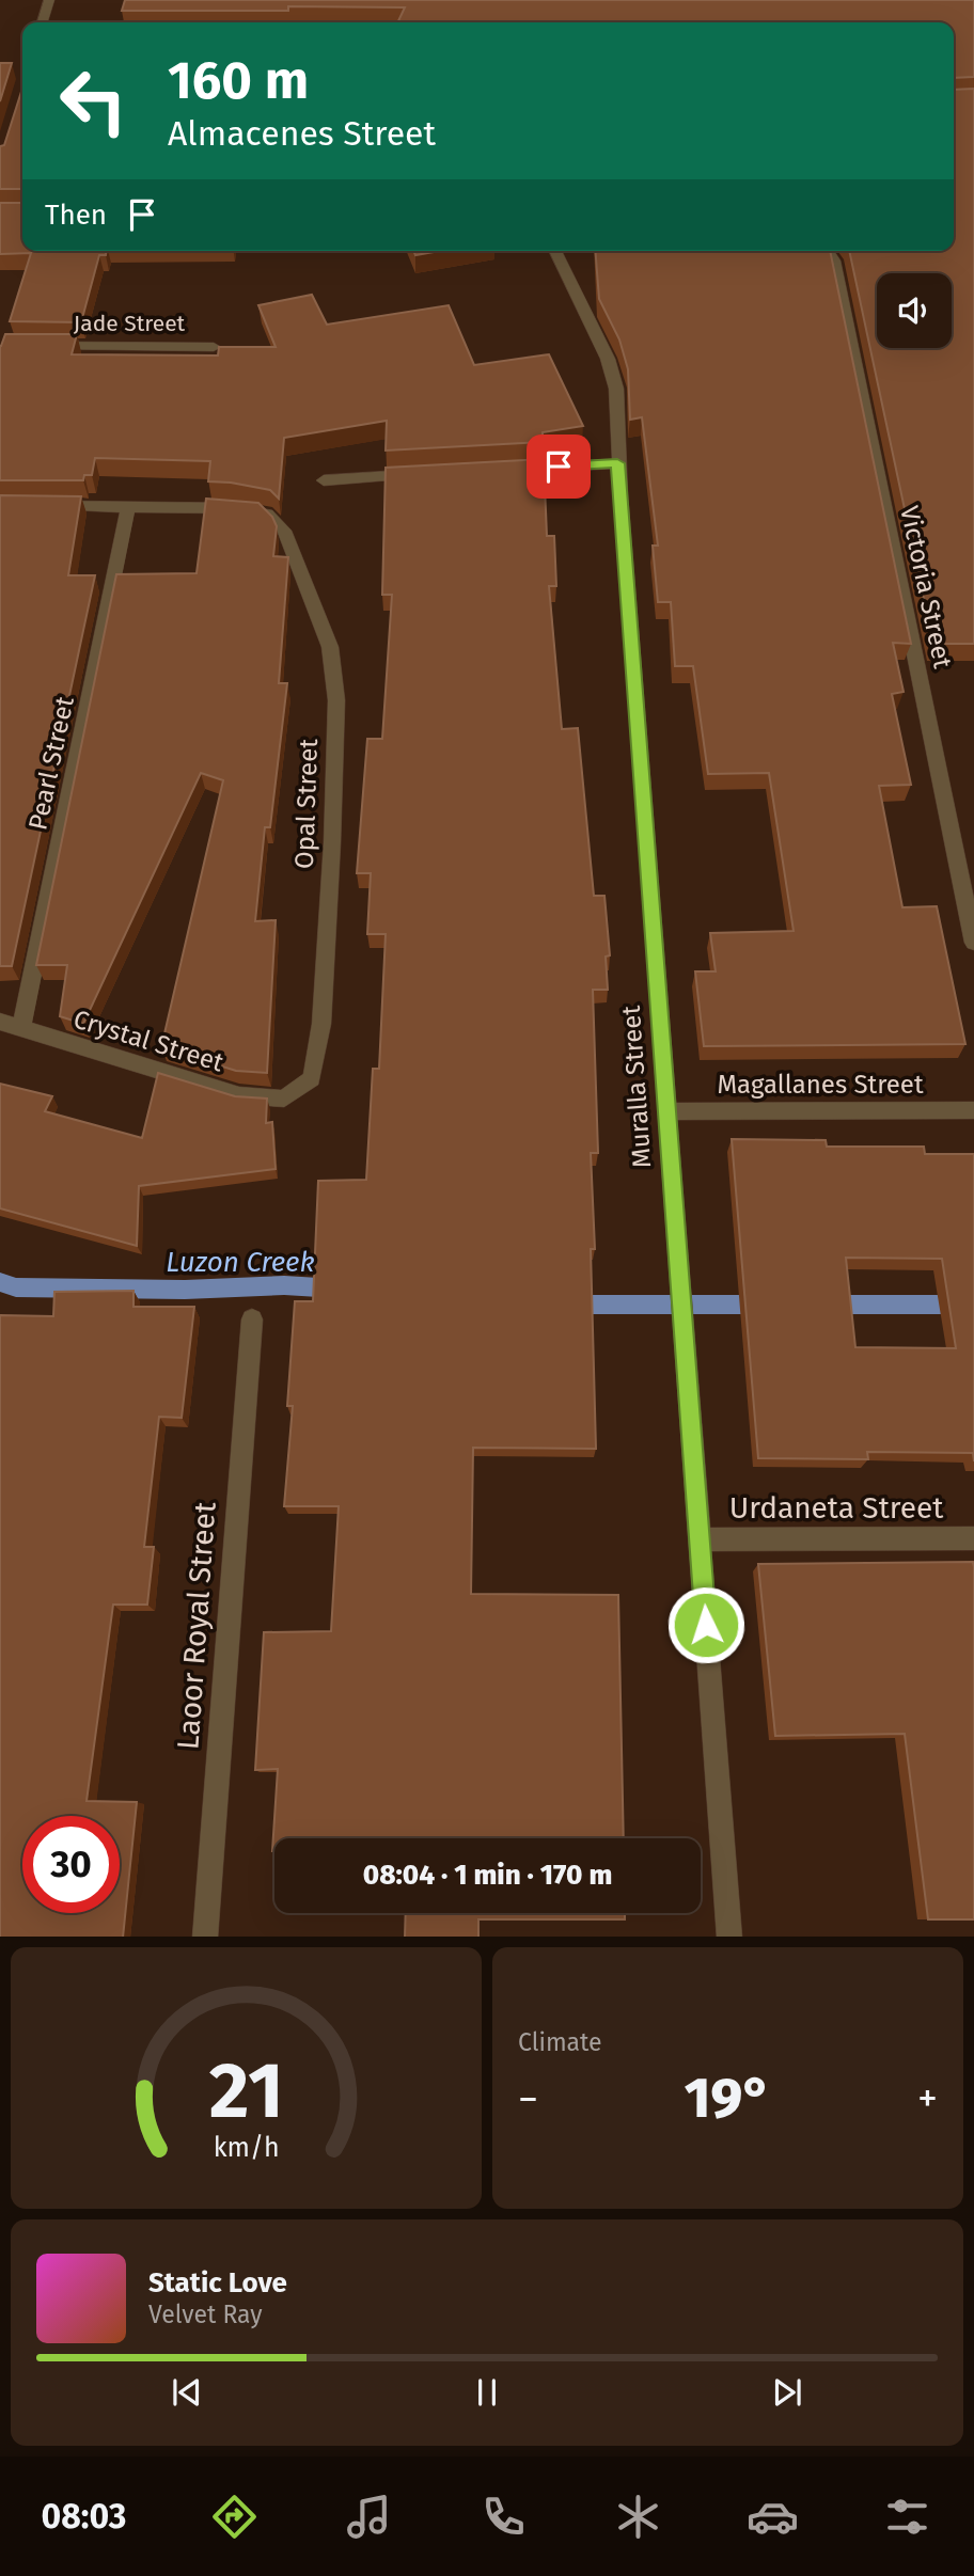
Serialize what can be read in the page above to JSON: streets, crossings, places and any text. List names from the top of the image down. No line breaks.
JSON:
{"streets":{"street":["Jade Street","Victoria Street","Pearl Street","Opal Street","Crystal Street","Magallanes Street","Muralla Street","Urdaneta Street","Laoor Royal Street"]},"crossings":[["Pearl Street","Opal Street"],["Pearl Street","Crystal Street"],["Opal Street","Crystal Street"],["Magallanes Street","Muralla Street"],["Muralla Street","Urdaneta Street"]],"water":["Luzon Creek"],"page":{"turn":["160 m","Almacenes Street"],"then":"Then","limit":"30","trip":"08:04 · 1 min · 170 m","tile":"Climate","heat":["−","19°","+"],"song":["Static Love","Velvet Ray"],"tabs":"08:03","gauge":["21","km/h"]}}
